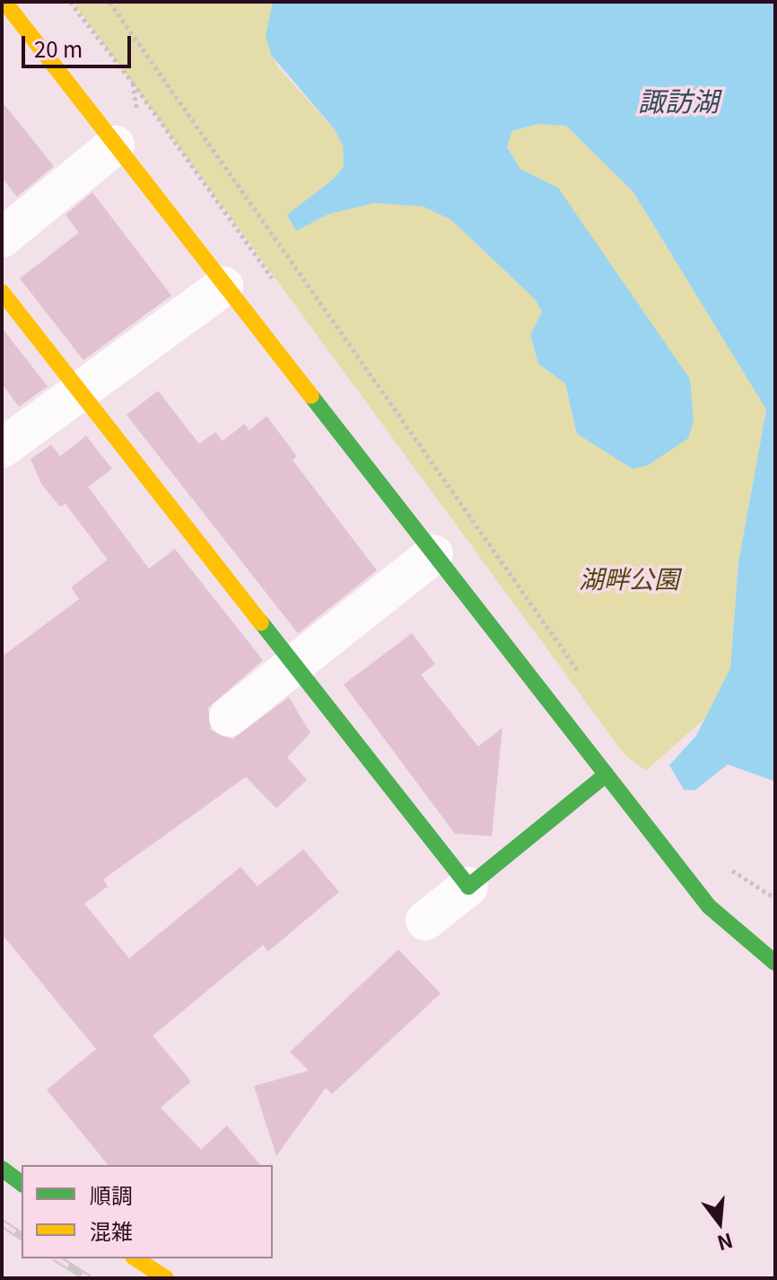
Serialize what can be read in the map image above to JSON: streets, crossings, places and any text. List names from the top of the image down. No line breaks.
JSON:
{"water":["諏訪湖"],"parks":["湖畔公園"],"legend":["順調","混雑"],"scale_bar":"20 m","north":"bottom"}
